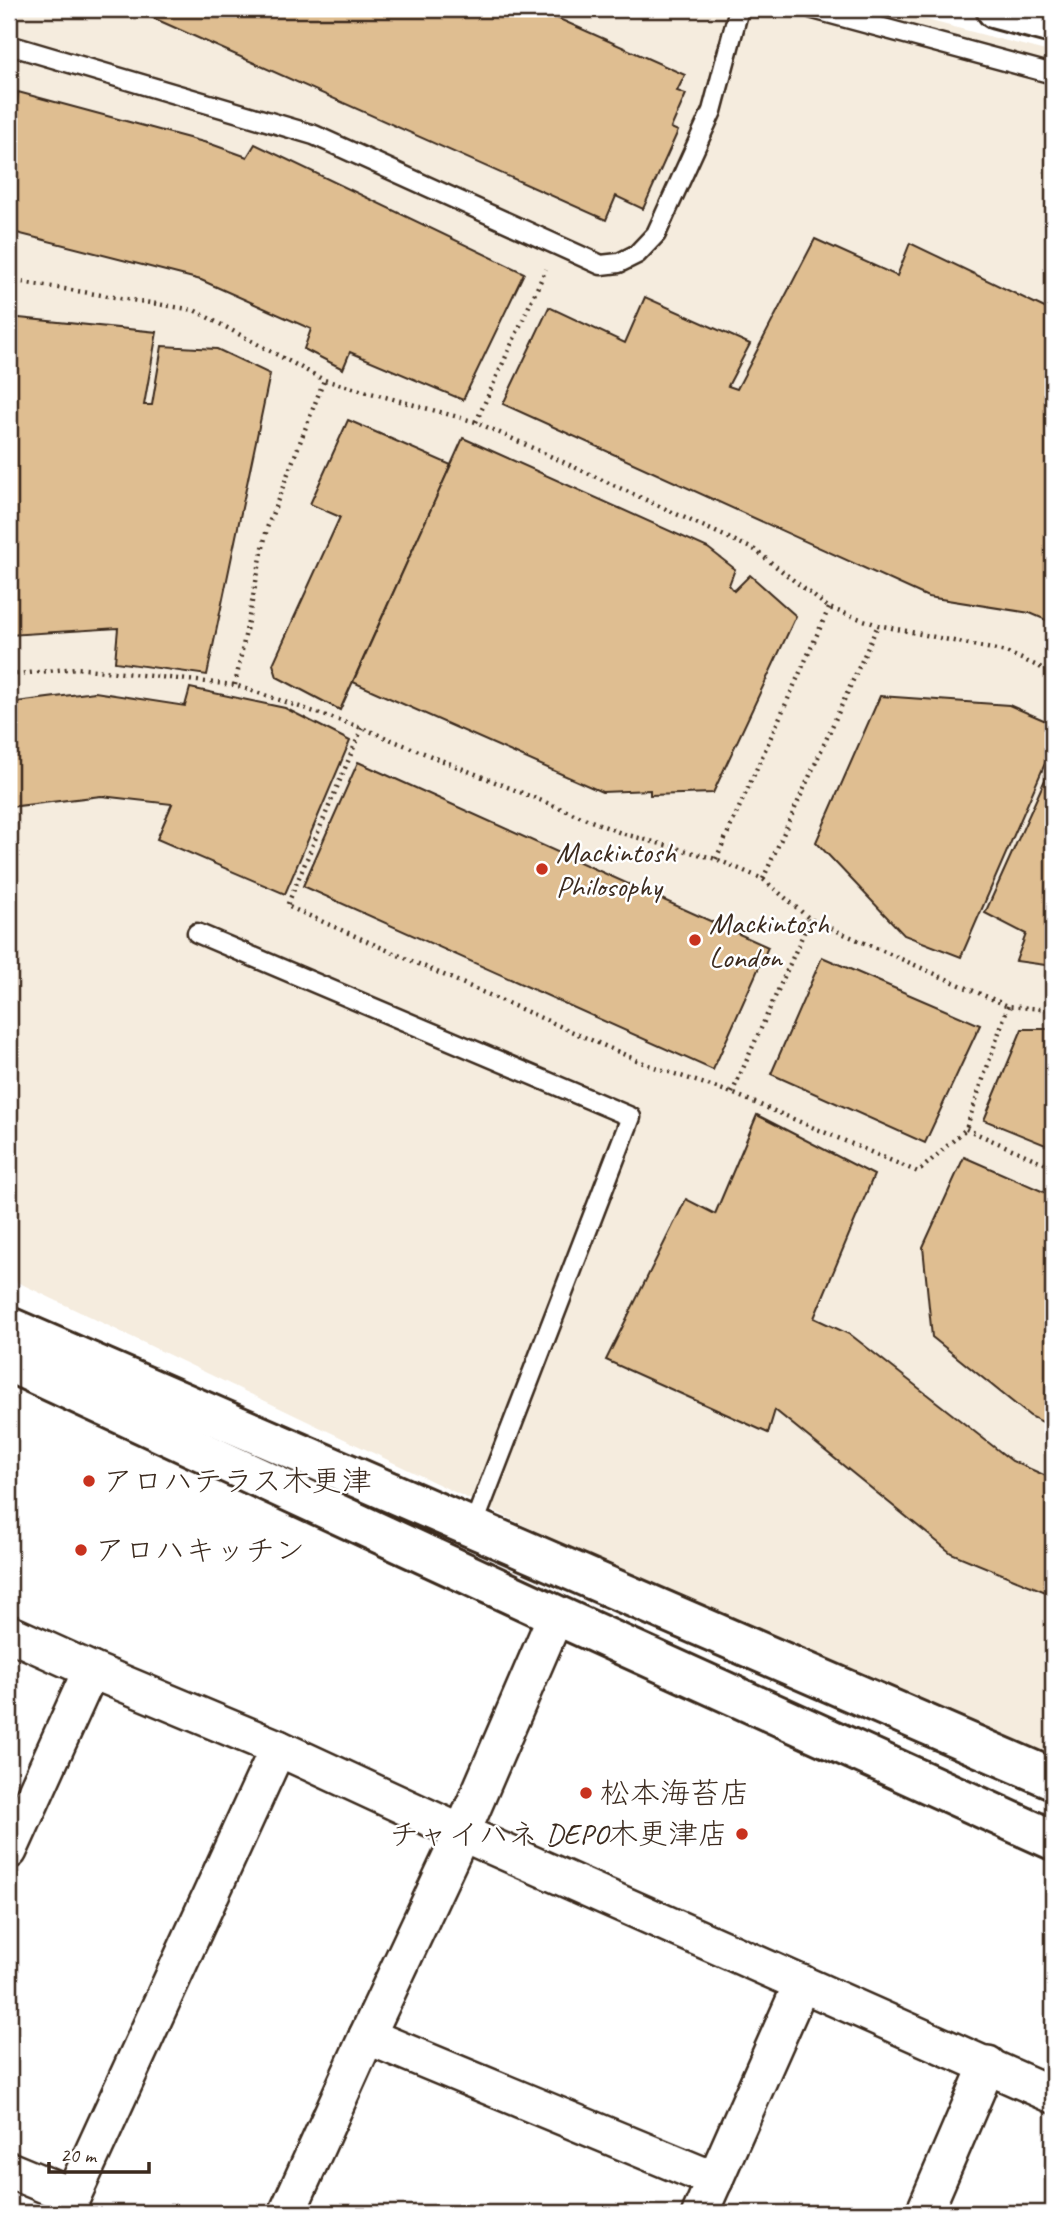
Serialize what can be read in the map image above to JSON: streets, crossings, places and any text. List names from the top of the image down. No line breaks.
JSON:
{"places":["Mackintosh Philosophy","Mackintosh London","アロハテラス木更津","アロハキッチン","松本海苔店","チャイハネ DEPO木更津店"],"scale_bar":"20 m"}
